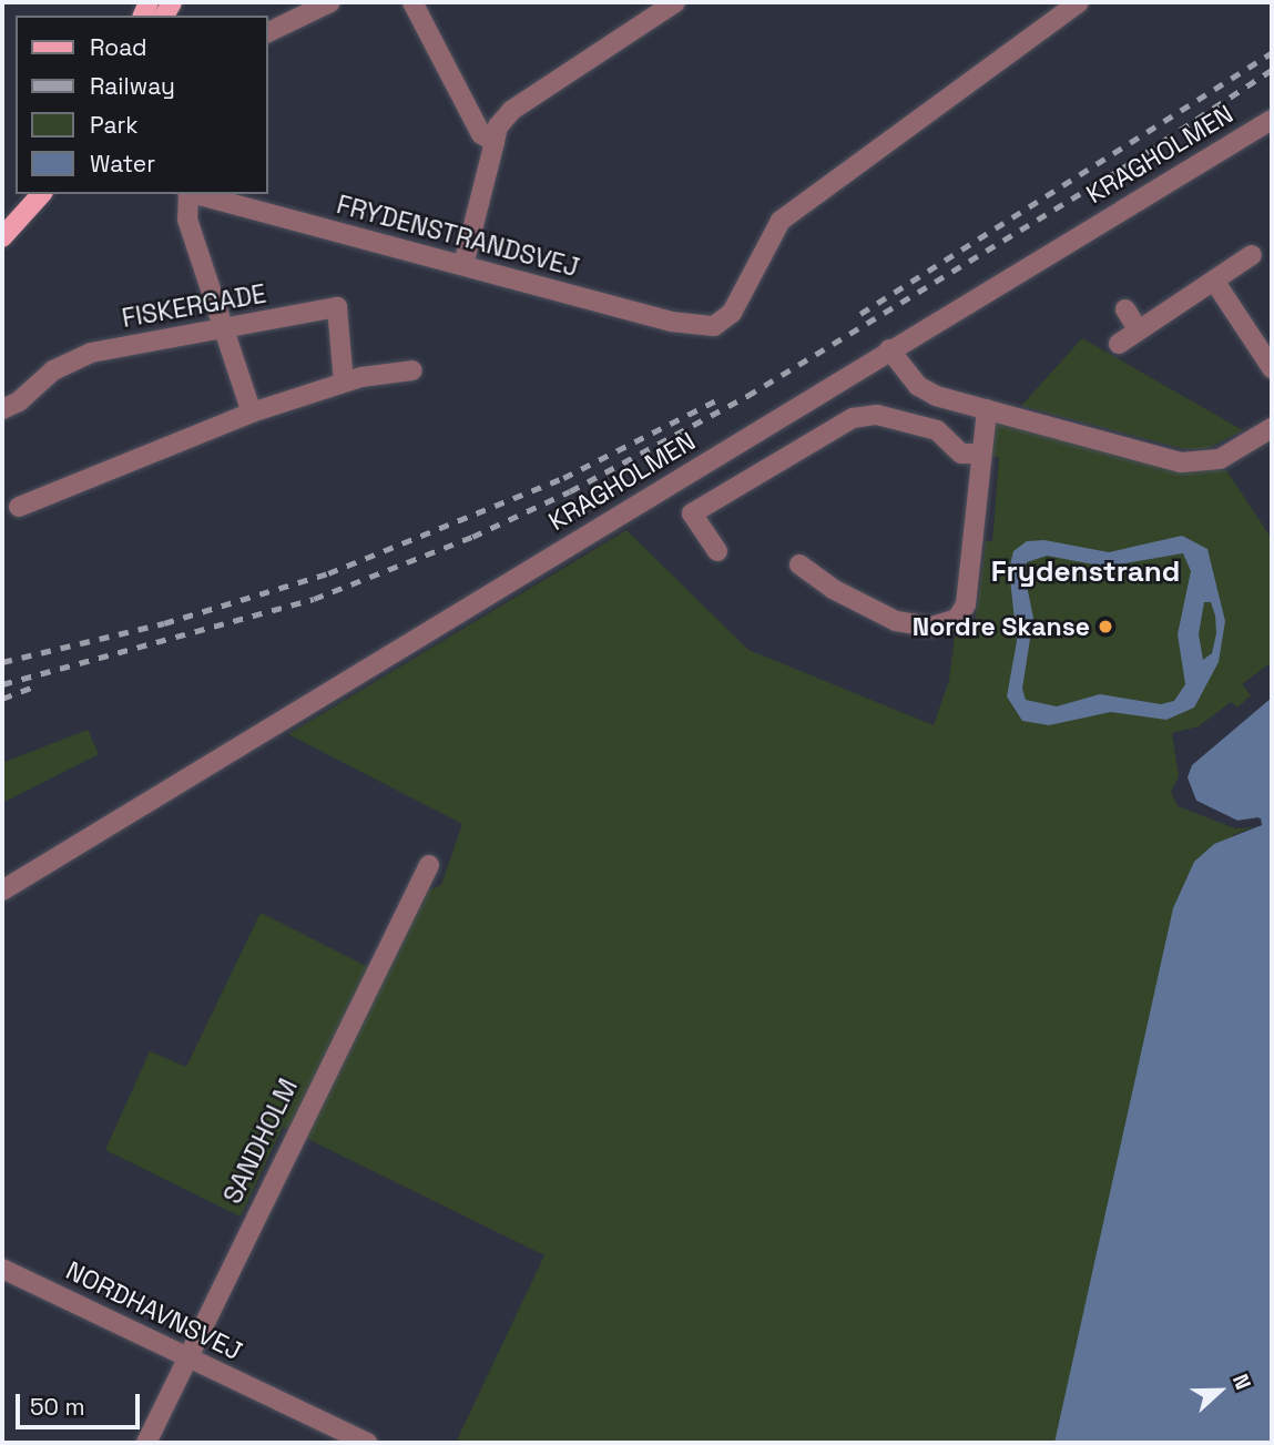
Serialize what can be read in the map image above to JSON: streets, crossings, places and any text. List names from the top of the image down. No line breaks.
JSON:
{"streets":{"street":["KRAGHOLMEN","FRYDENSTRANDSVEJ","FISKERGADE","SANDHOLM","NORDHAVNSVEJ"]},"crossings":[["SANDHOLM","NORDHAVNSVEJ"]],"districts":["Frydenstrand"],"places":["Nordre Skanse"],"legend":["Road","Railway","Park","Water"],"scale_bar":"50 m","north":"right"}
